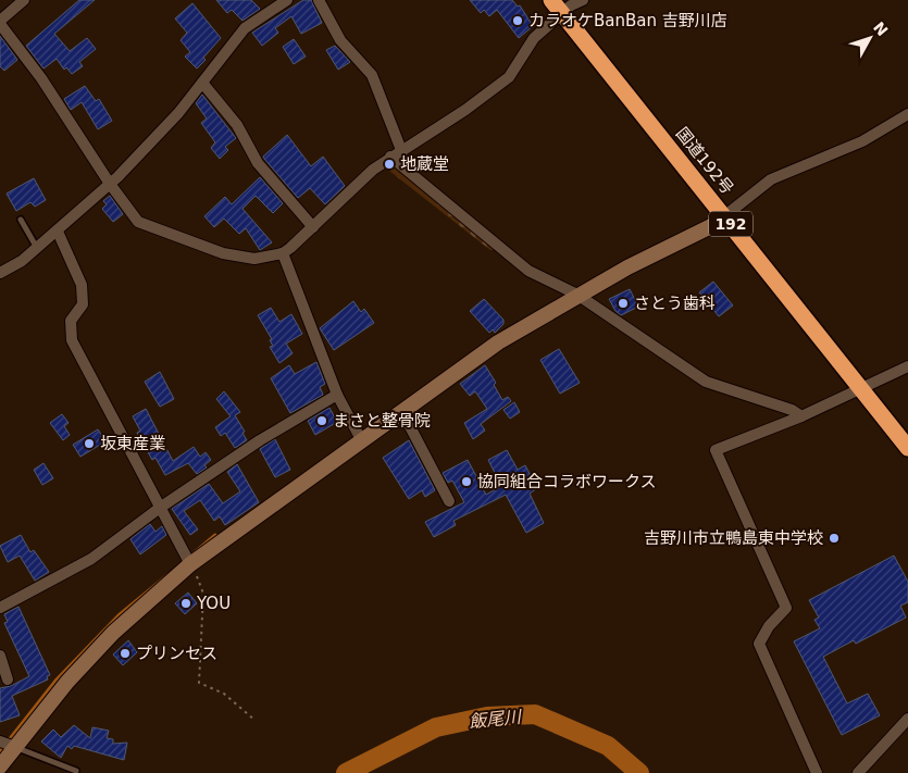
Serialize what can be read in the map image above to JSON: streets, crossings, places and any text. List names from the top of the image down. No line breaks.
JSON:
{"streets":{"highway":["国道192号","192"]},"water":["飯尾川"],"places":["カラオケBanBan 吉野川店","地蔵堂","さとう歯科","まさと整骨院","坂東産業","協同組合コラボワークス","吉野川市立鴨島東中学校","YOU","プリンセス"],"north":"top right"}
